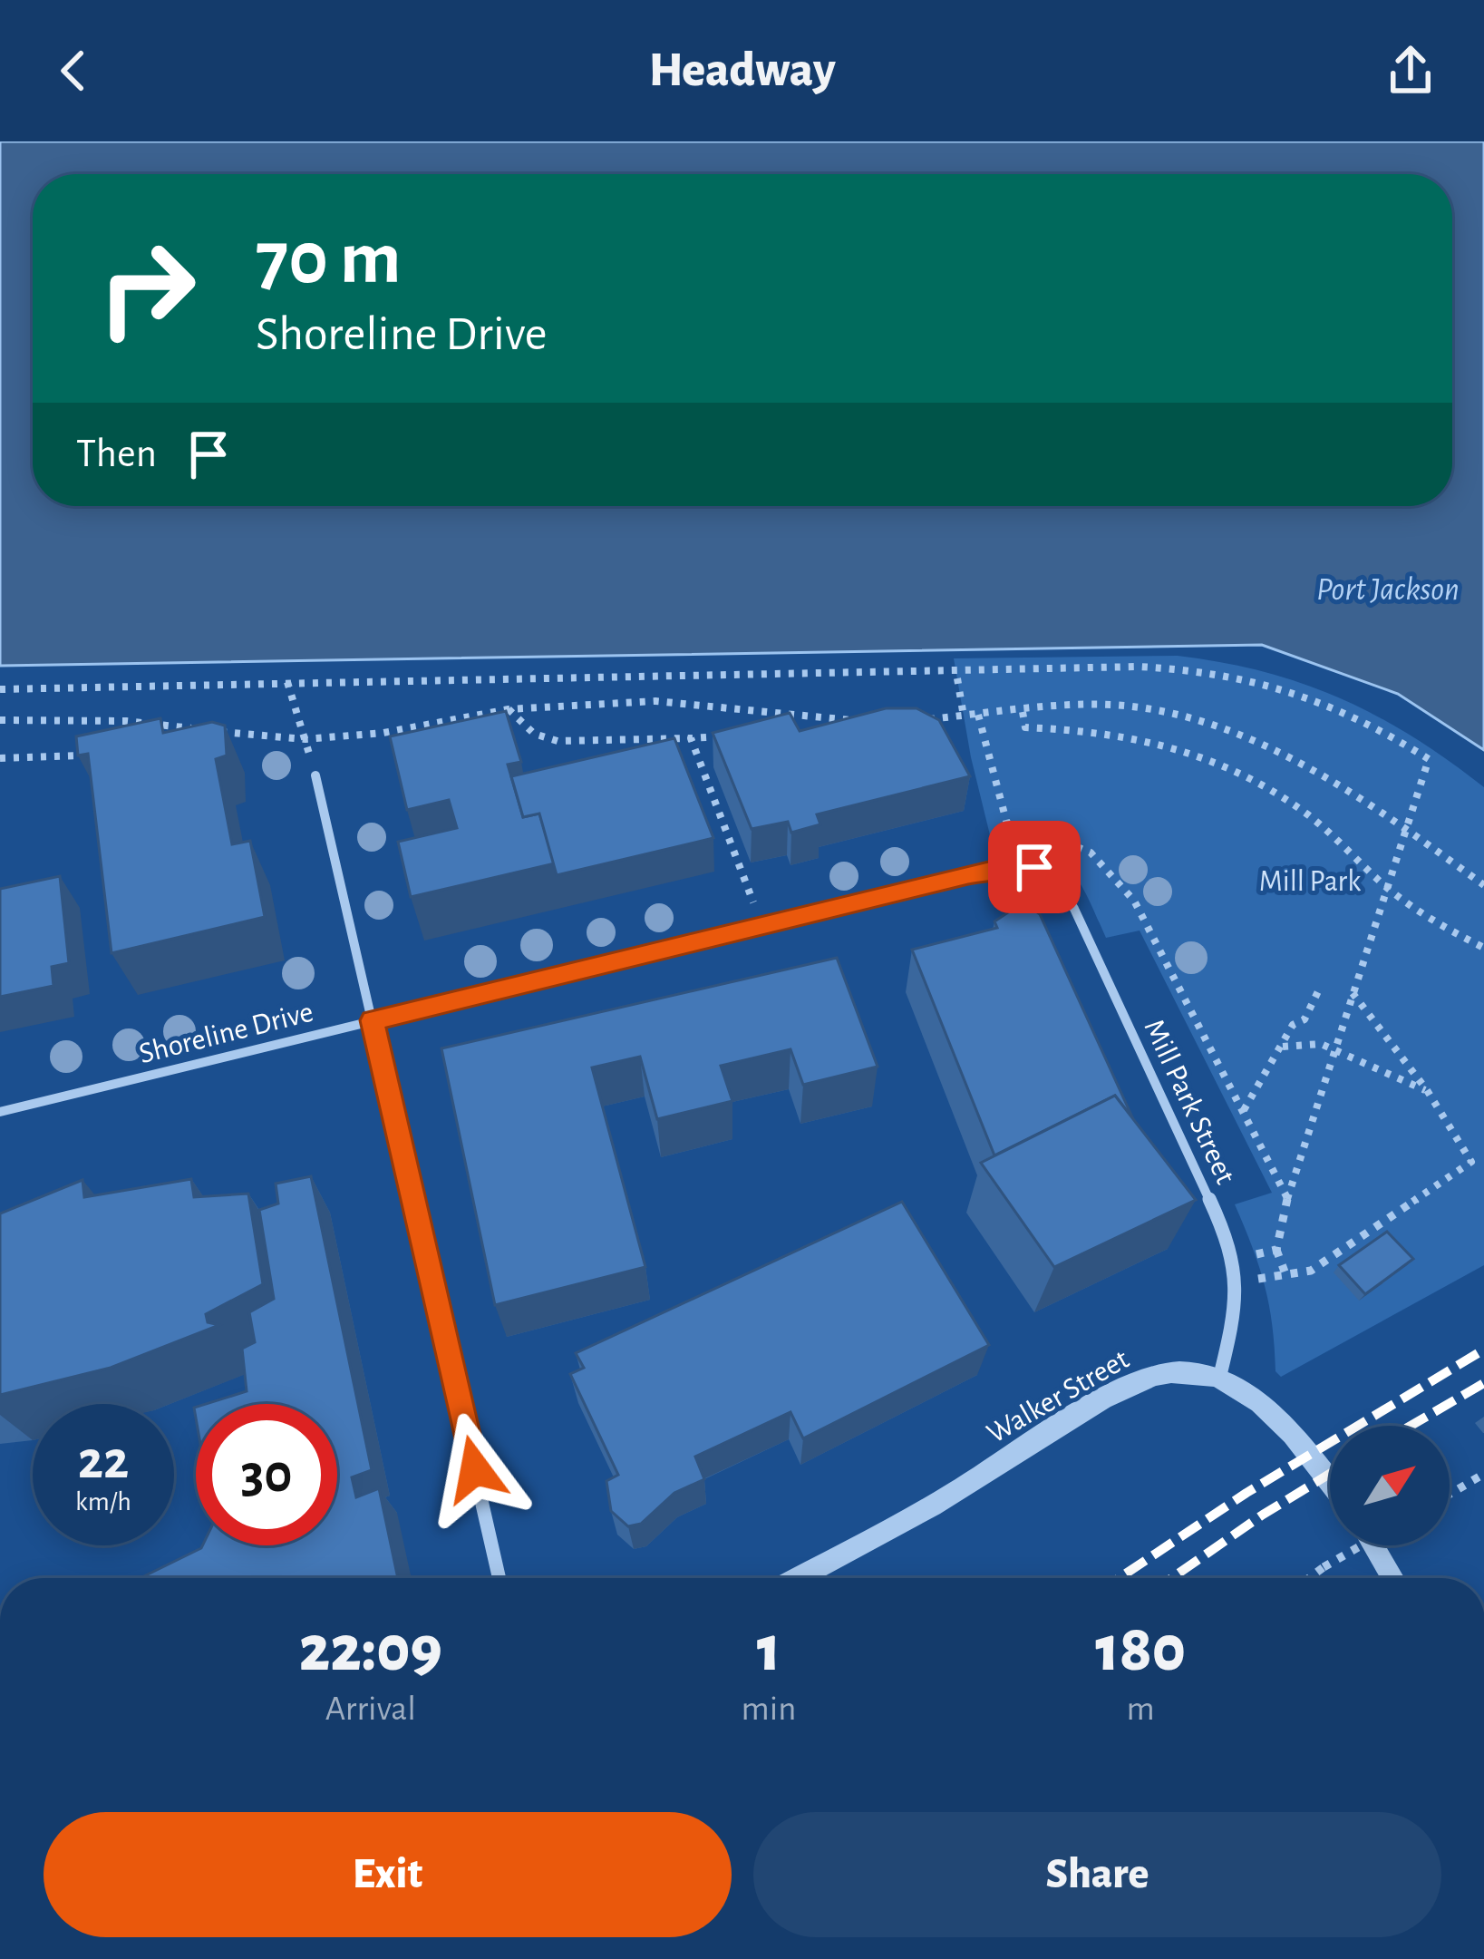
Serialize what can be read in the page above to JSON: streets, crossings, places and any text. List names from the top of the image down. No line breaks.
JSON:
{"streets":{"street":["Shoreline Drive","Mill Park Street","Walker Street"]},"crossings":[["Shoreline Drive","Mill Park Street"],["Mill Park Street","Walker Street"]],"water":["Port Jackson"],"parks":["Mill Park"],"north":"top right","page":{"header":"Headway","turn":["70 m","Shoreline Drive"],"then":"Then","speed":"22 km/h","limit":"30","eta":["22:09","Arrival","1","min","180","m"],"buttons":["Exit","Share"]}}
